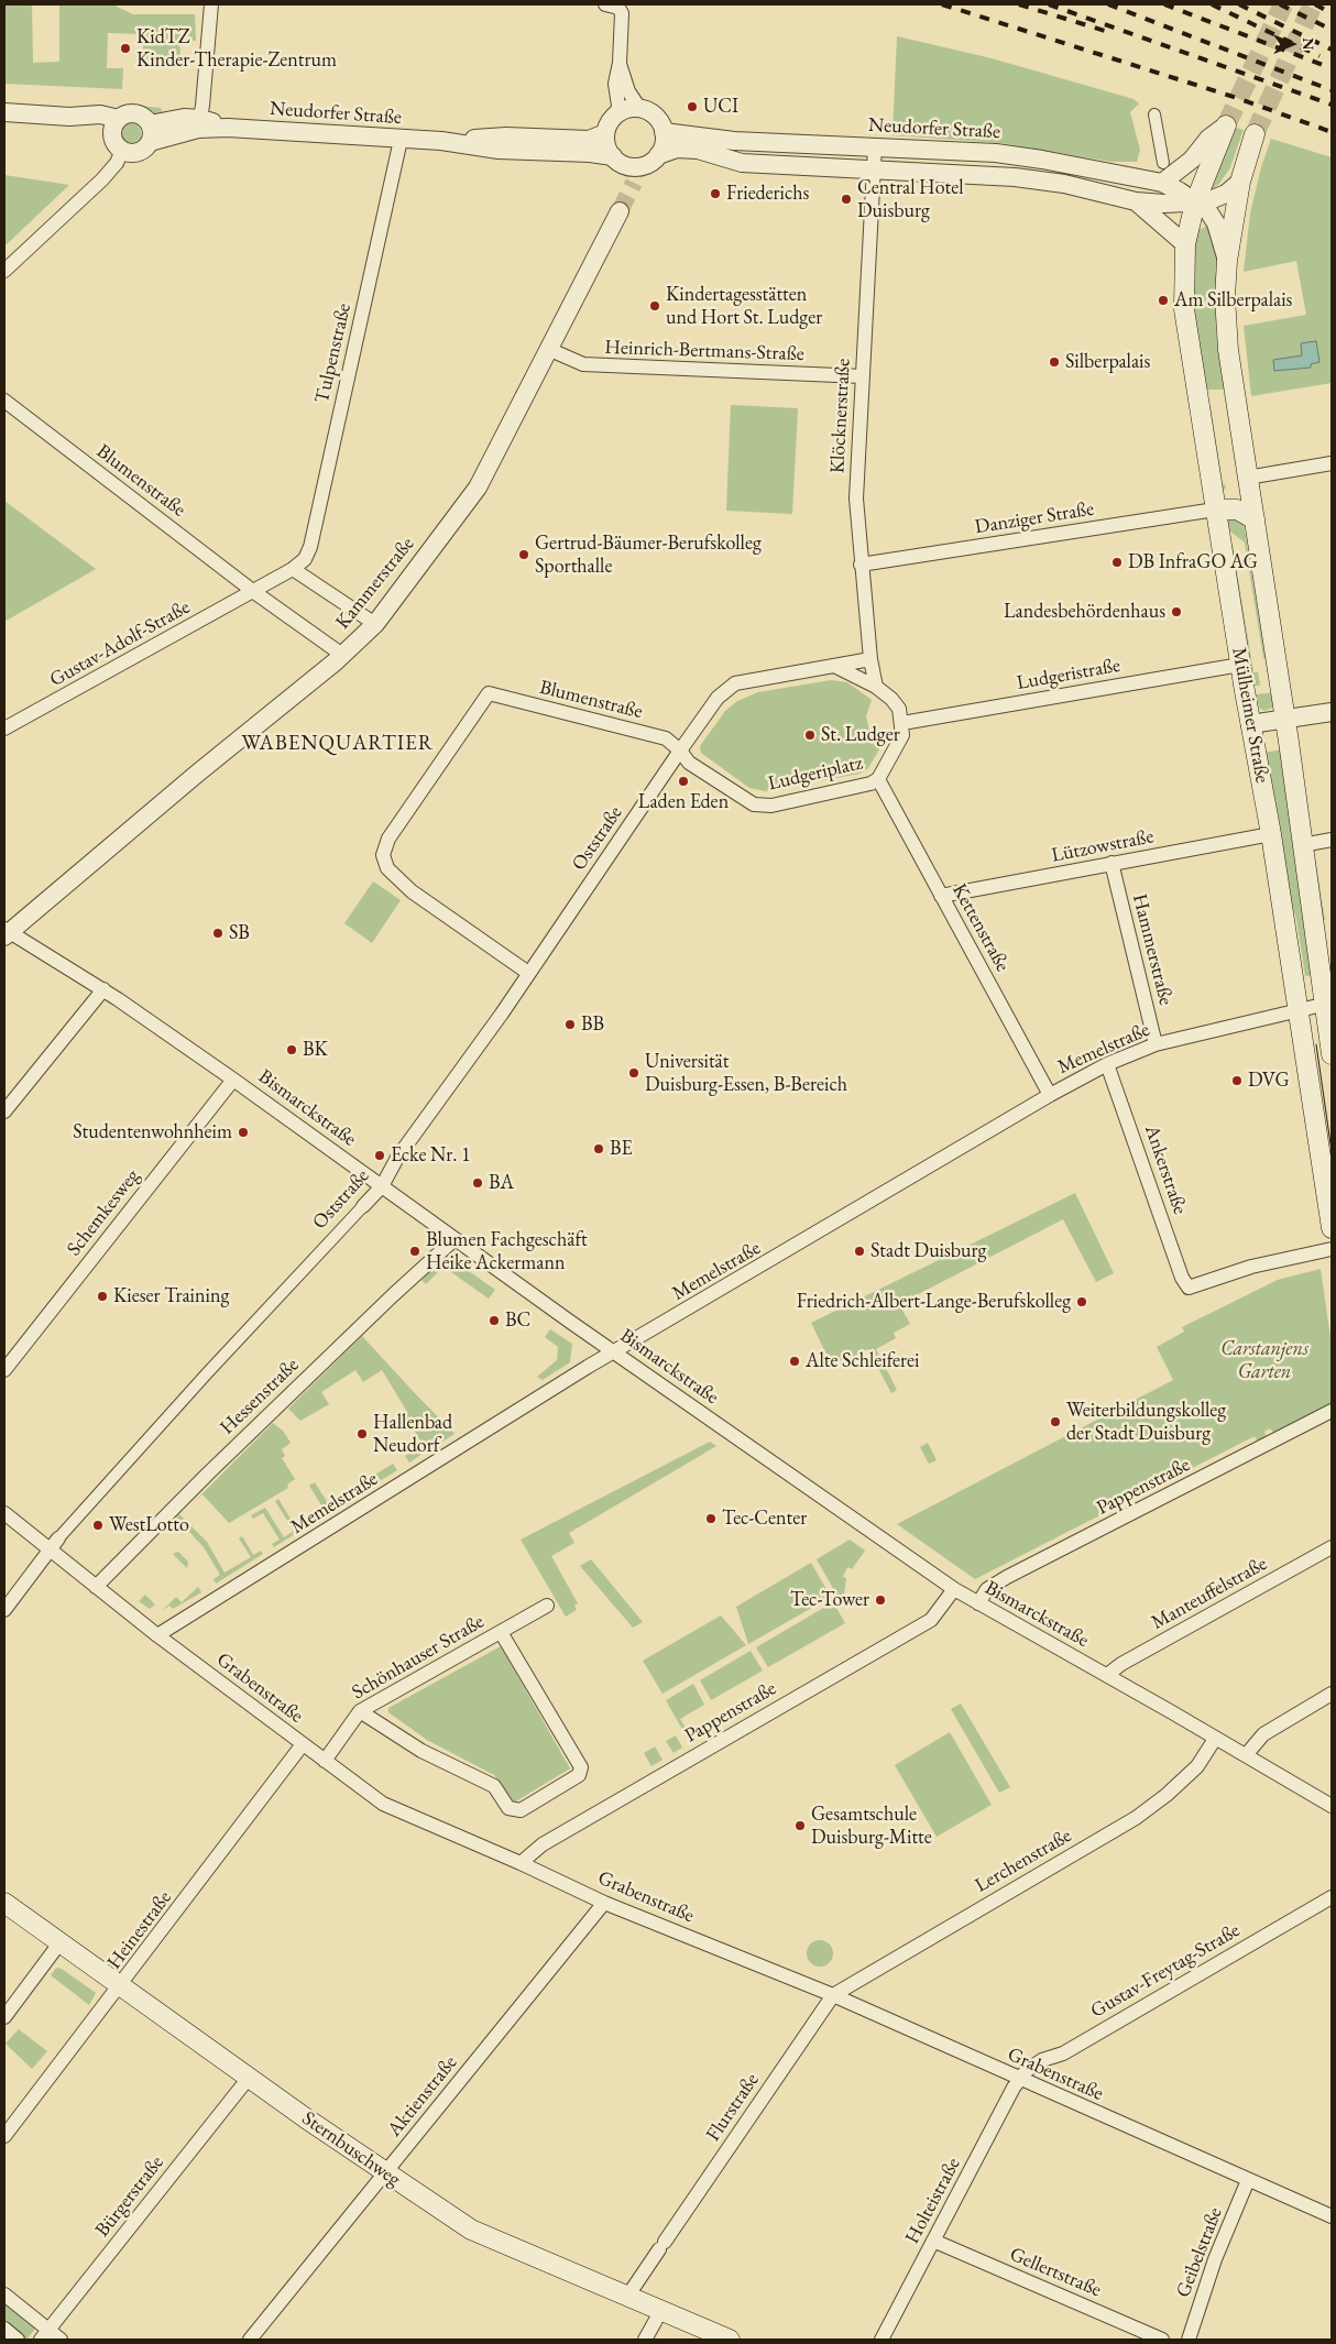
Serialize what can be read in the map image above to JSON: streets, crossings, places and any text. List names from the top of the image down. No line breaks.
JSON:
{"streets":{"main road":["Mülheimer Straße","Sternbuschweg"],"street":["Neudorfer Straße","Heinrich-Bertmans-Straße","Tulpenstraße","Klöcknerstraße","Blumenstraße","Danziger Straße","Kammerstraße","Gustav-Adolf-Straße","Ludgeristraße","Ludgeriplatz","Oststraße","Lützowstraße","Kettenstraße","Hammerstraße","Memelstraße","Bismarckstraße","Ankerstraße","Schemkesweg","Hessenstraße","Pappenstraße","Manteuffelstraße","Schönhauser Straße","Grabenstraße","Lerchenstraße","Heinestraße","Gustav-Freytag-Straße","Aktienstraße","Flurstraße","Bürgerstraße","Holteistraße","Geibelstraße","Gellertstraße"]},"crossings":[["Neudorfer Straße","Tulpenstraße"],["Neudorfer Straße","Klöcknerstraße"],["Neudorfer Straße","Mülheimer Straße"],["Heinrich-Bertmans-Straße","Klöcknerstraße"],["Heinrich-Bertmans-Straße","Kammerstraße"],["Klöcknerstraße","Blumenstraße"],["Klöcknerstraße","Danziger Straße"],["Klöcknerstraße","Ludgeristraße"],["Klöcknerstraße","Ludgeriplatz"],["Klöcknerstraße","Oststraße"],["Klöcknerstraße","Kettenstraße"],["Blumenstraße","Kammerstraße"],["Blumenstraße","Gustav-Adolf-Straße"],["Blumenstraße","Ludgeristraße"],["Blumenstraße","Ludgeriplatz"],["Blumenstraße","Oststraße"],["Blumenstraße","Kettenstraße"],["Danziger Straße","Mülheimer Straße"],["Kammerstraße","Bismarckstraße"],["Ludgeristraße","Mülheimer Straße"],["Ludgeristraße","Ludgeriplatz"],["Ludgeristraße","Oststraße"],["Ludgeristraße","Kettenstraße"],["Mülheimer Straße","Lützowstraße"],["Mülheimer Straße","Memelstraße"],["Ludgeriplatz","Oststraße"],["Ludgeriplatz","Kettenstraße"],["Oststraße","Kettenstraße"],["Oststraße","Bismarckstraße"],["Oststraße","Grabenstraße"],["Lützowstraße","Kettenstraße"],["Lützowstraße","Hammerstraße"],["Kettenstraße","Memelstraße"],["Hammerstraße","Memelstraße"],["Memelstraße","Bismarckstraße"],["Memelstraße","Ankerstraße"],["Memelstraße","Grabenstraße"],["Bismarckstraße","Schemkesweg"],["Bismarckstraße","Hessenstraße"],["Bismarckstraße","Pappenstraße"],["Bismarckstraße","Manteuffelstraße"],["Bismarckstraße","Lerchenstraße"],["Hessenstraße","Grabenstraße"],["Pappenstraße","Grabenstraße"],["Schönhauser Straße","Grabenstraße"],["Grabenstraße","Lerchenstraße"],["Grabenstraße","Heinestraße"],["Grabenstraße","Gustav-Freytag-Straße"],["Grabenstraße","Aktienstraße"],["Grabenstraße","Flurstraße"],["Grabenstraße","Holteistraße"],["Grabenstraße","Geibelstraße"],["Lerchenstraße","Flurstraße"],["Heinestraße","Sternbuschweg"],["Gustav-Freytag-Straße","Holteistraße"],["Aktienstraße","Sternbuschweg"],["Flurstraße","Sternbuschweg"],["Sternbuschweg","Bürgerstraße"],["Holteistraße","Gellertstraße"]],"districts":["WABENQUARTIER"],"parks":["Carstanjens Garten"],"places":["KidTZ Kinder-Therapie-Zentrum","UCI","Friederichs","Central Hotel Duisburg","Am Silberpalais","Kindertagesstätten und Hort St. Ludger","Silberpalais","Gertrud-Bäumer-Berufskolleg Sporthalle","DB InfraGO AG","Landesbehördenhaus","St. Ludger","Laden Eden","SB","BB","BK","Universität Duisburg-Essen, B-Bereich","DVG","Studentenwohnheim","BE","Ecke Nr. 1","BA","Blumen Fachgeschäft Heike Ackermann","Stadt Duisburg","Kieser Training","Friedrich-Albert-Lange-Berufskolleg","BC","Alte Schleiferei","Weiterbildungskolleg der Stadt Duisburg","Hallenbad Neudorf","Tec-Center","WestLotto","Tec-Tower","Gesamtschule Duisburg-Mitte"],"north":"right"}
